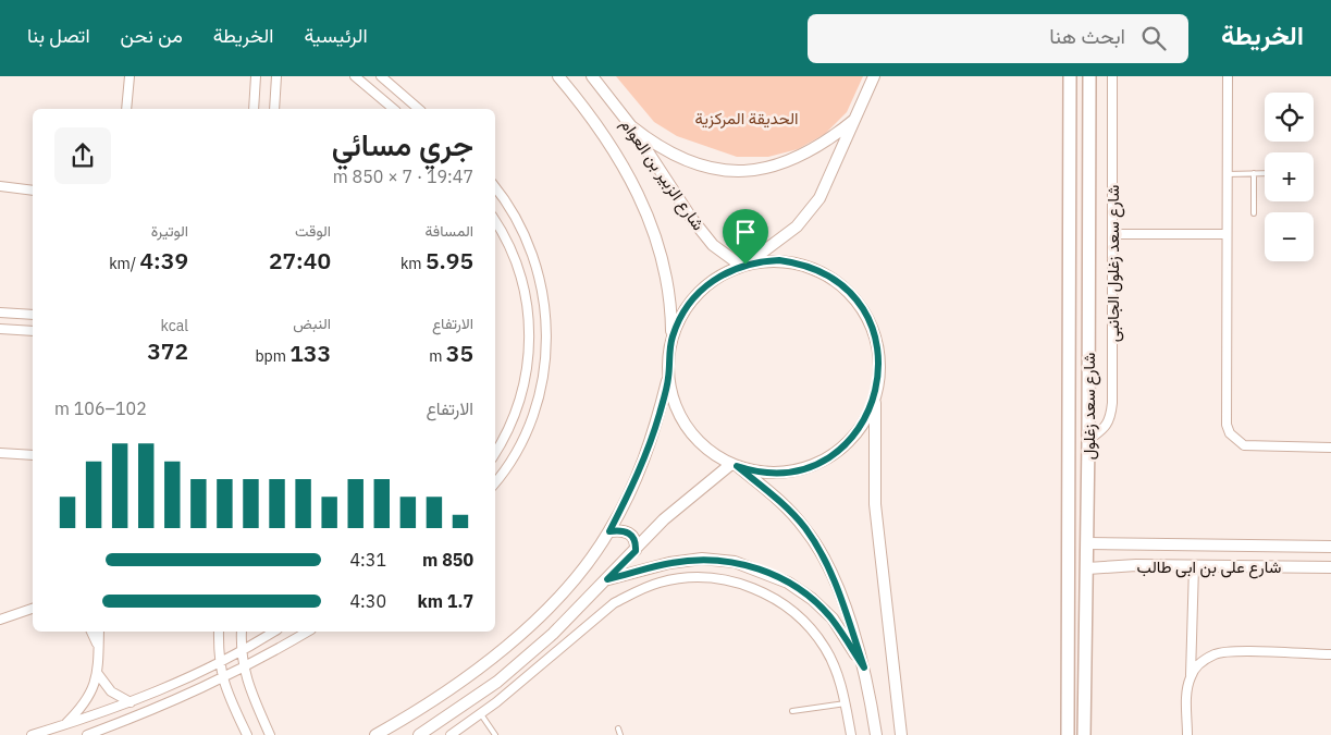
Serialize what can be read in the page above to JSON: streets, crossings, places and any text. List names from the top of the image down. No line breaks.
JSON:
{"streets":{"main road":["شارع سعد زغلول"],"street":["شارع الزبير بن العوام","شارع سعد زغلول الجانبى","شارع على بن ابى طالب"]},"crossings":[["شارع سعد زغلول الجانبى","شارع سعد زغلول"],["شارع سعد زغلول","شارع على بن ابى طالب"]],"parks":["الحديقة المركزية"],"page":{"header":"الخريطة","search":"ابحث هنا","nav":["الرئيسية","الخريطة","من نحن","اتصل بنا"],"map_buttons":["+","−"],"heading":["جري مسائي","19:47 · 7 × 850 m"],"stats":[["المسافة","5.95 km"],["الوقت","27:40"],["الوتيرة","4:39 /km"],["الارتفاع","35 m"],["النبض","133 bpm"],["kcal","372"]],"chart":["الارتفاع","102–106 m"],"list":[{"name":"850 m","note":"4:31"},{"name":"1.7 km","note":"4:30"}]}}
